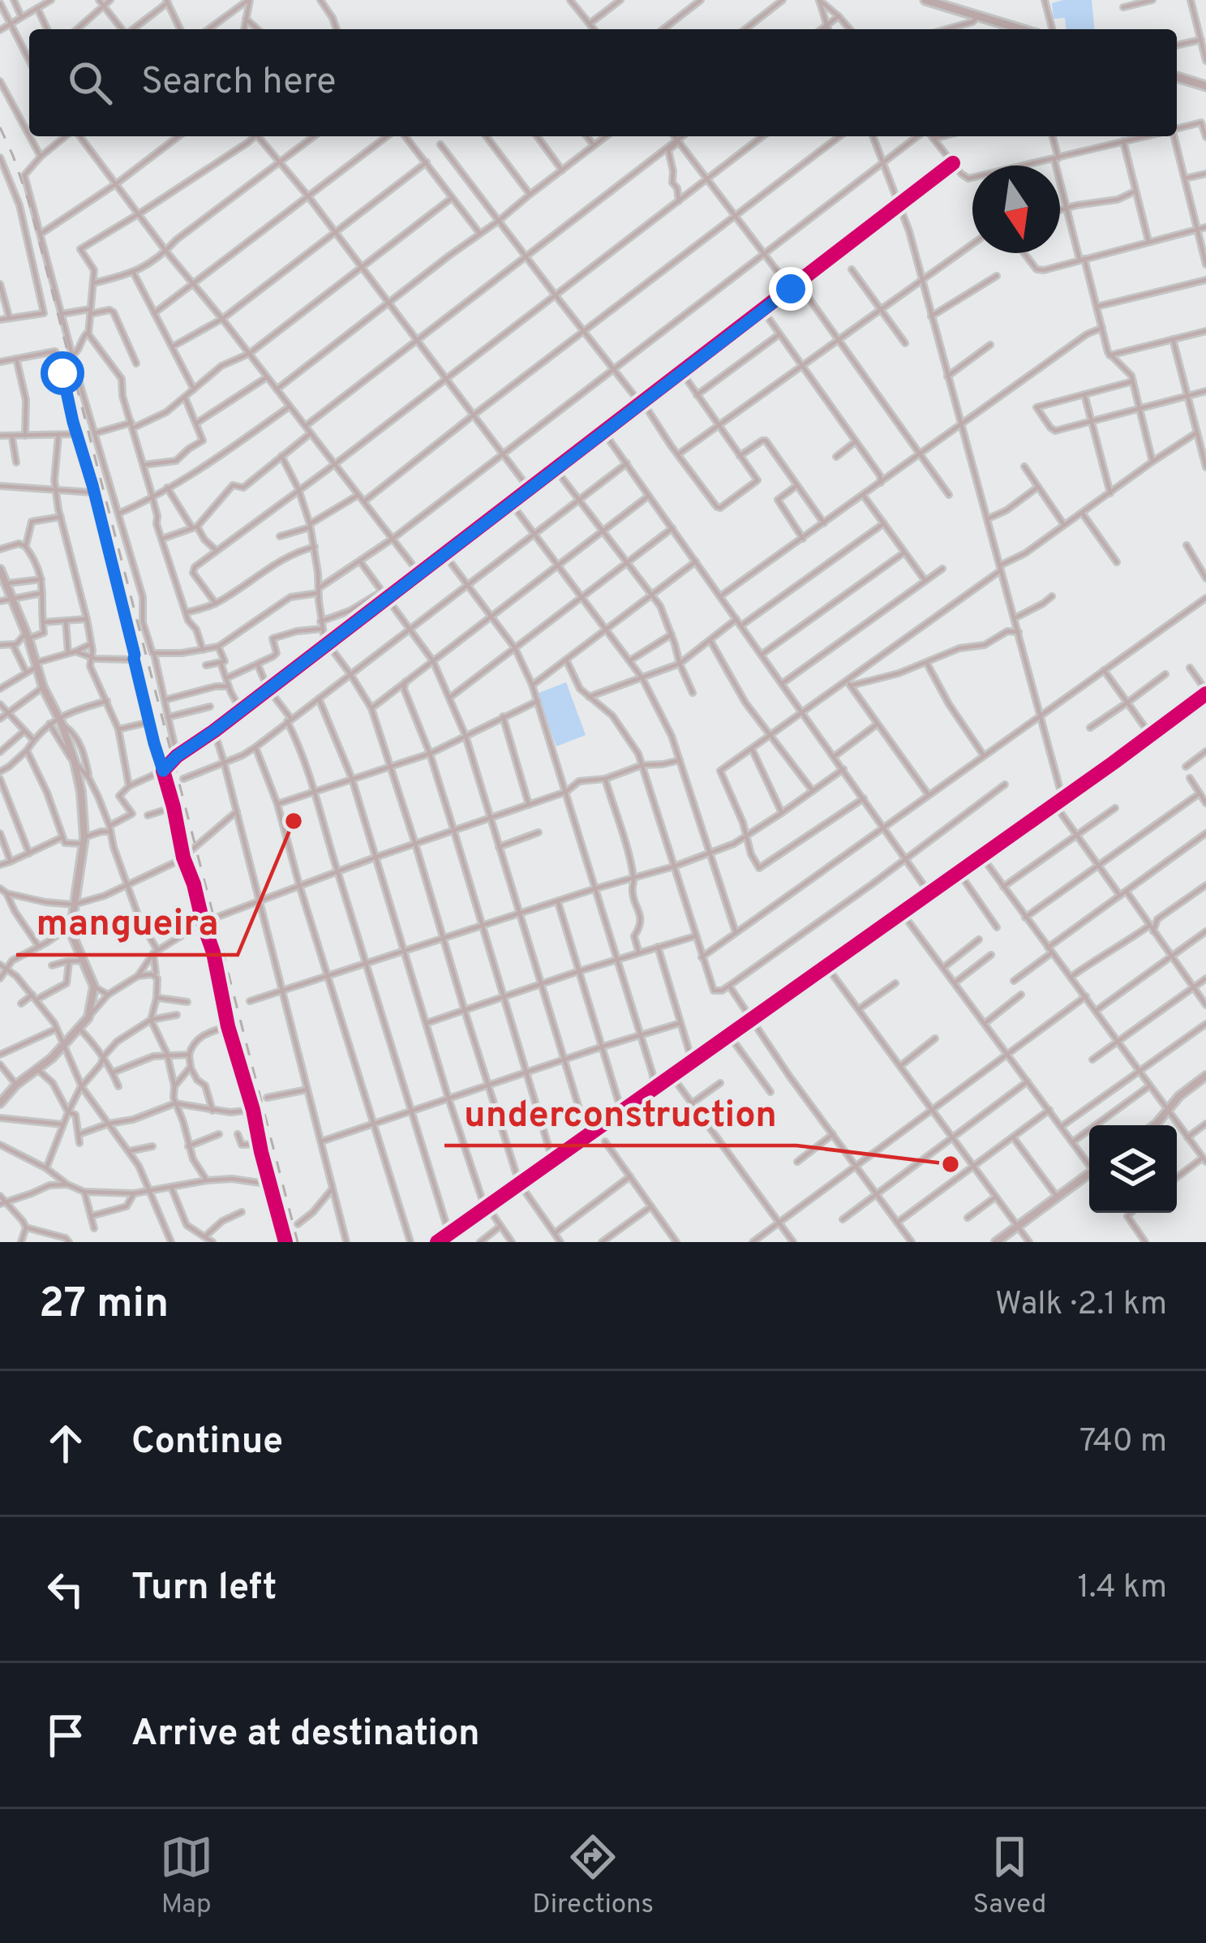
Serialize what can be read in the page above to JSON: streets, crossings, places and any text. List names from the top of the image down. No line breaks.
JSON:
{"places":["mangueira","underconstruction"],"north":"bottom","page":{"search":"Search here","heading":["27 min","Walk · 2.1 km"],"list":[["Continue","740 m"],["Turn left","1.4 km"],"Arrive at destination"],"nav":["Map","Directions","Saved"]}}
